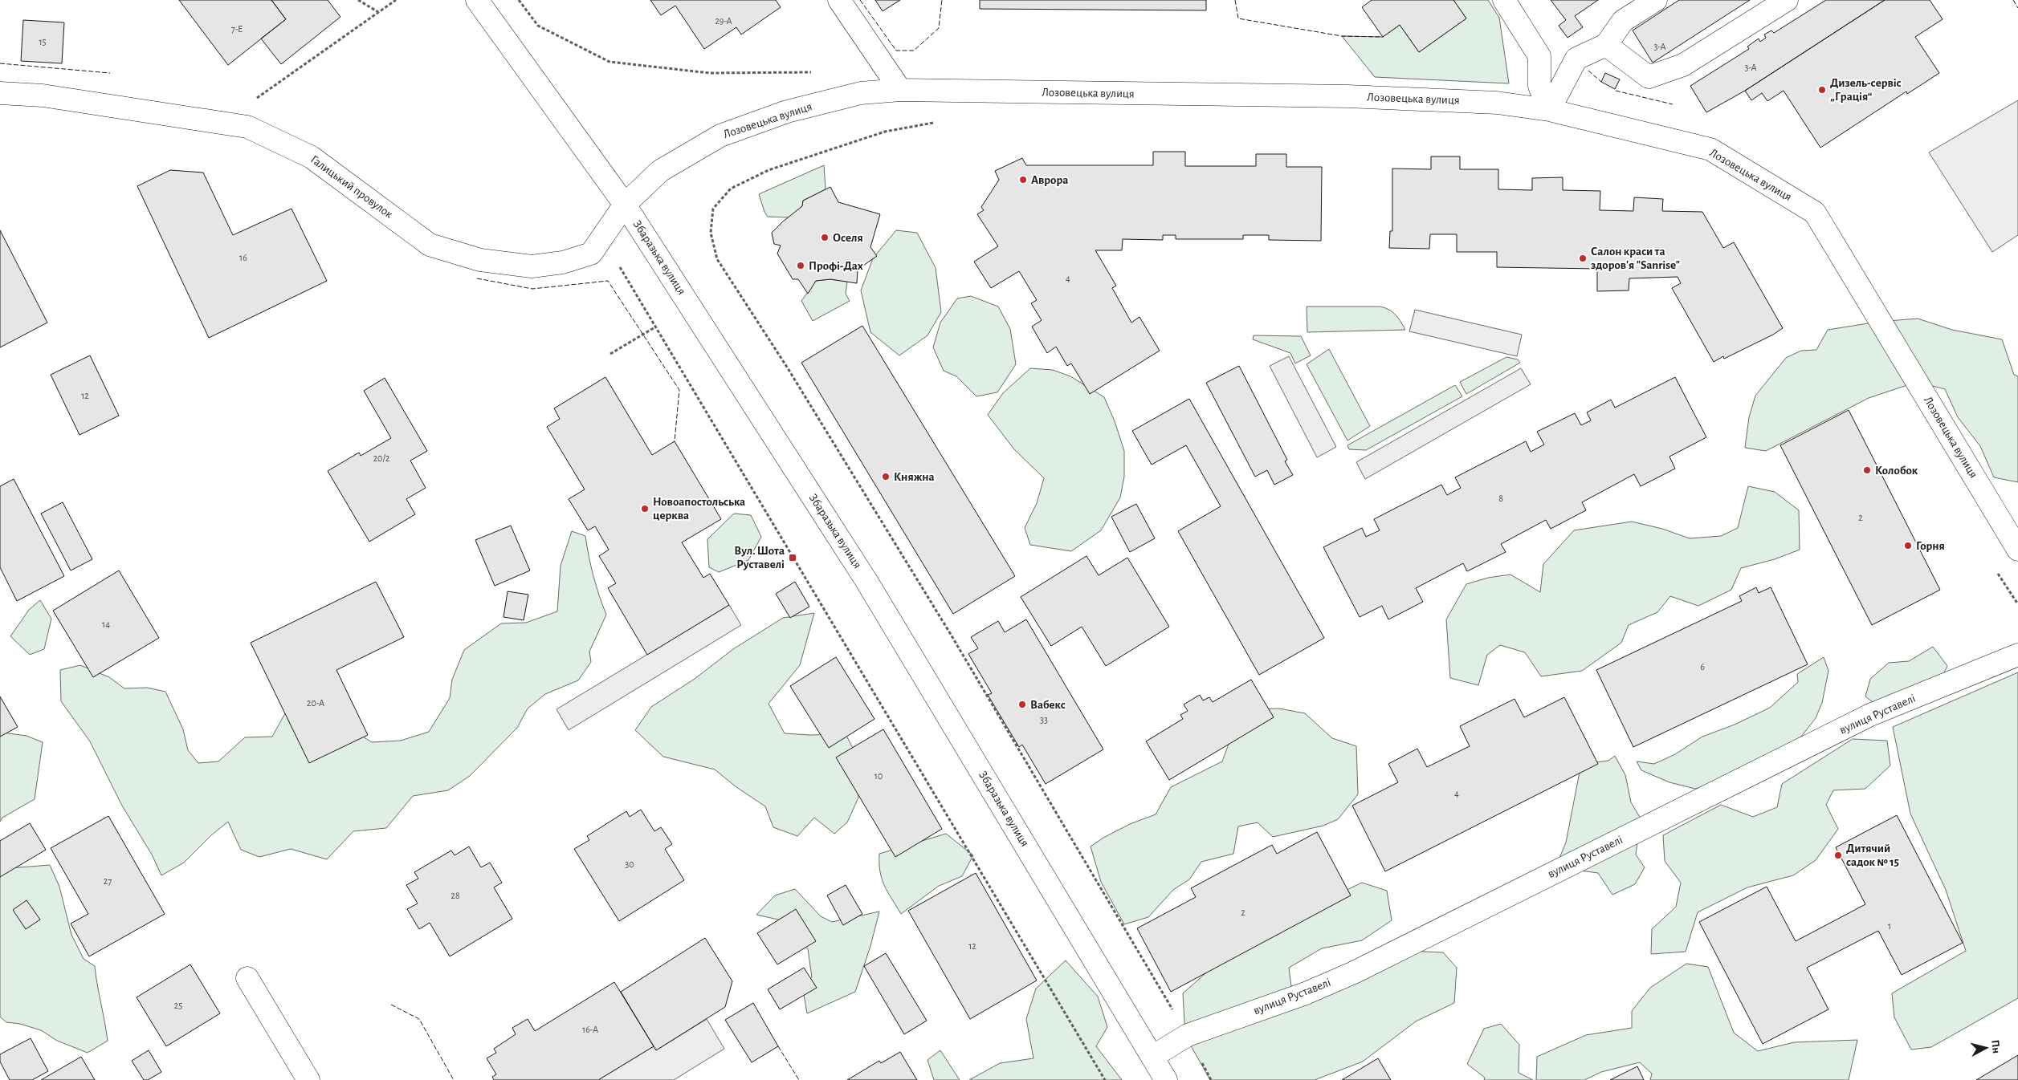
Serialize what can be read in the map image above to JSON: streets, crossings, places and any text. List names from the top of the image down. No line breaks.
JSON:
{"streets":{"street":["Лозовецька вулиця","Галицький провулок","Збаразька вулиця","вулиця Руставелі"]},"crossings":[["Лозовецька вулиця","Галицький провулок"],["Лозовецька вулиця","Збаразька вулиця"],["Галицький провулок","Збаразька вулиця"],["Збаразька вулиця","вулиця Руставелі"]],"places":{"other":["Дизель-сервіс „Грація“","Аврора","Оселя","Салон краси та здоров'я \"Sanrise\"","Профі-Дах","Колобок","Княжна","Новоапостольська церква","Горня","Вабекс","Дитячий садок № 15"],"transit":["Вул. Шота Руставелі"]},"house_numbers":["29-А","7-Е","15","3-А","3-А","16","4","12","20/2","8","2","14","6","20-А","33","10","4","30","27","28","2","1","12","25","16-А"],"north":"right"}
